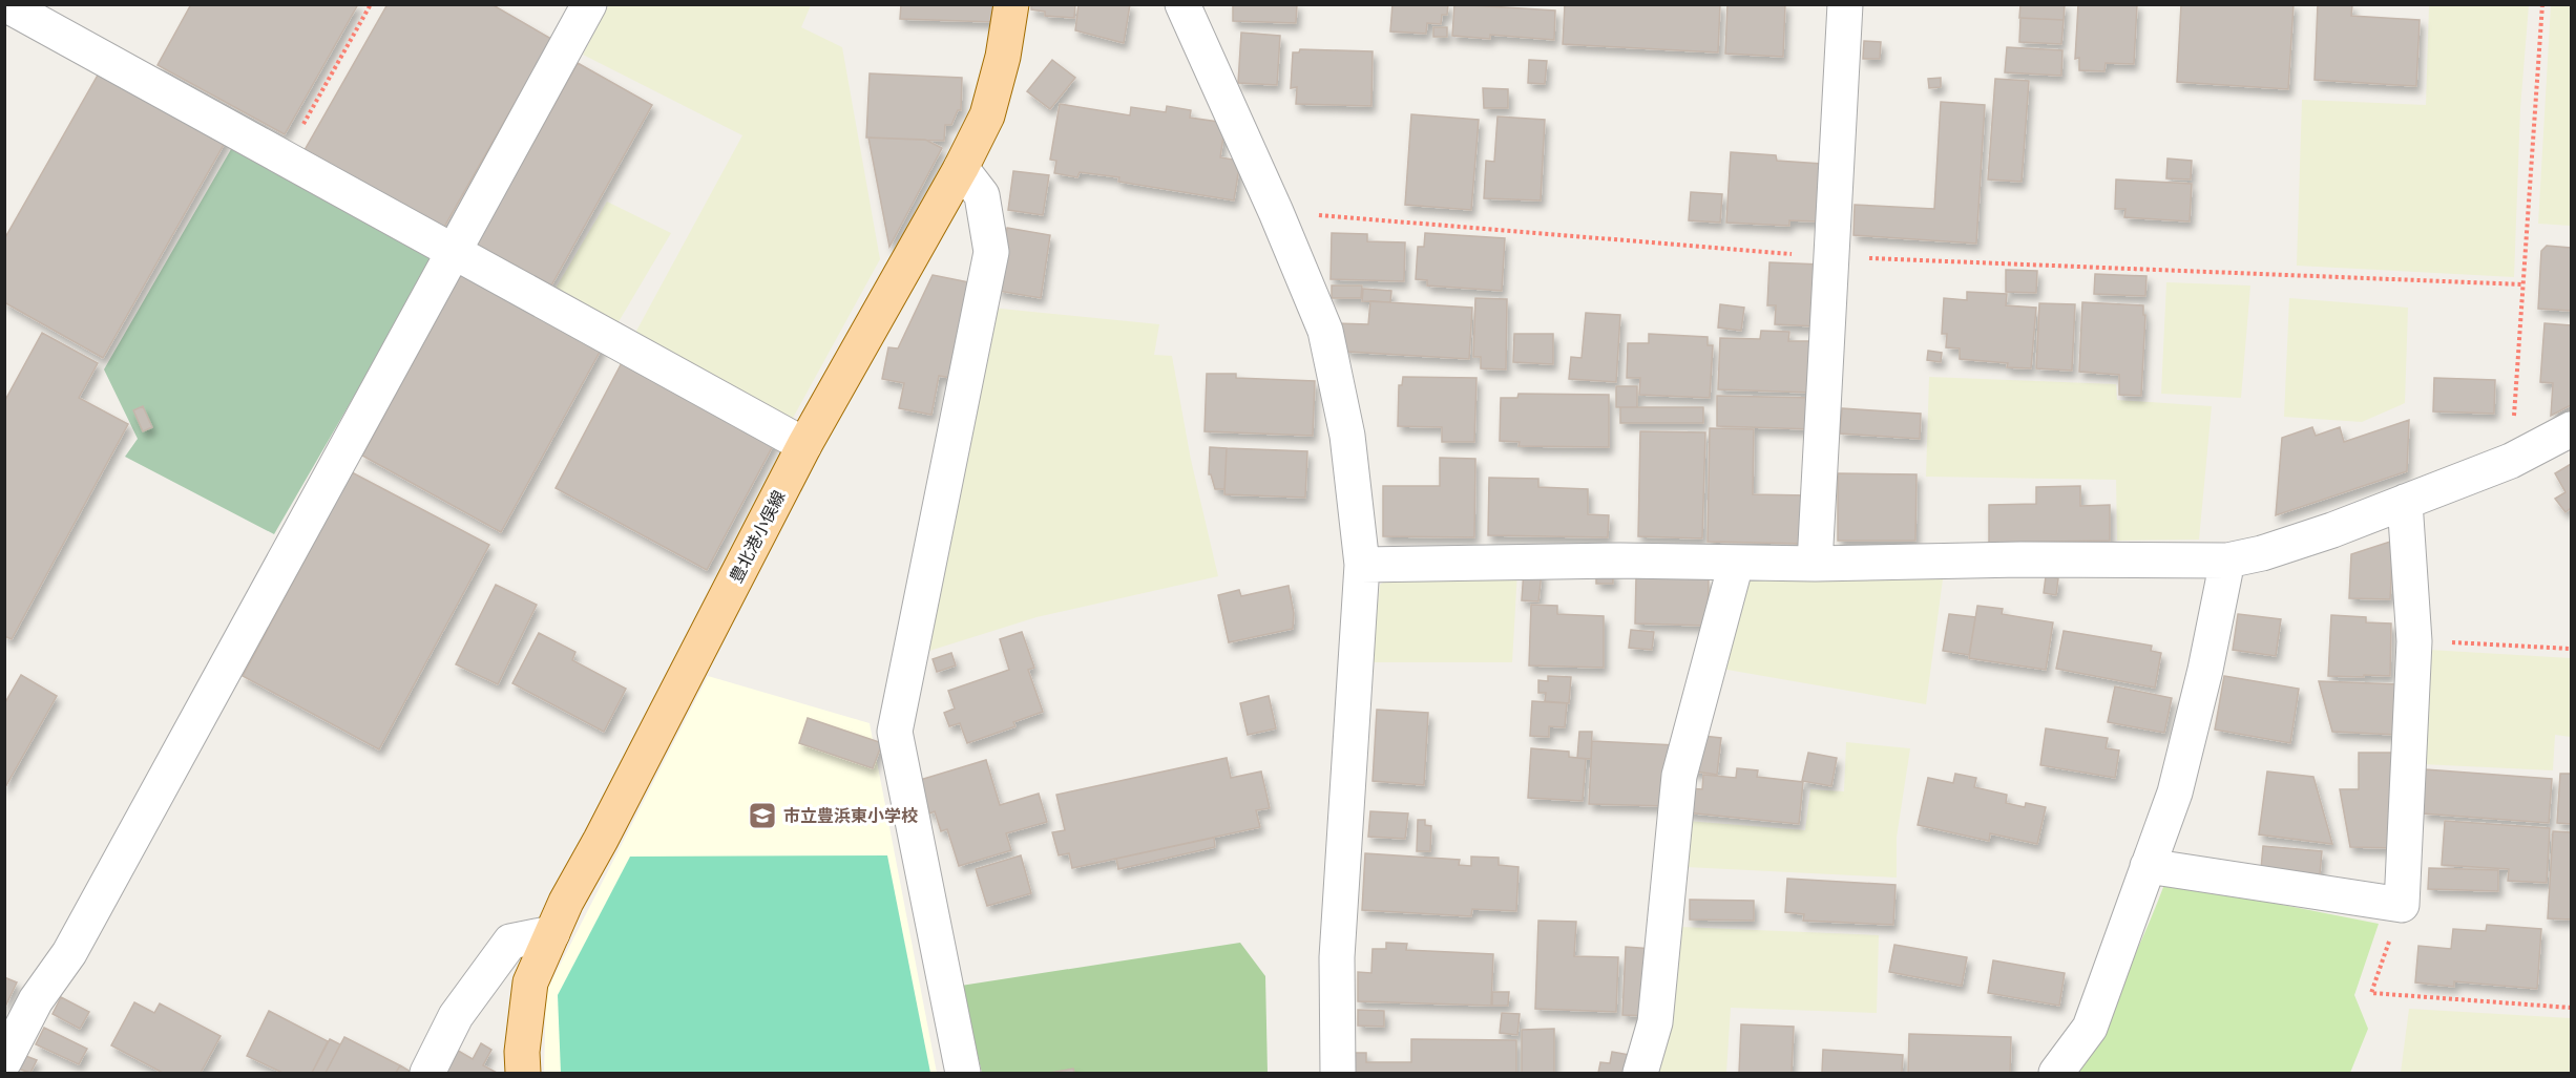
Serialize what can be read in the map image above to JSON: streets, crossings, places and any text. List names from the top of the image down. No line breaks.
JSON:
{"streets":{"main road":["豊北港小俣線"]},"places":{"school or university":["市立豊浜東小学校"]}}
